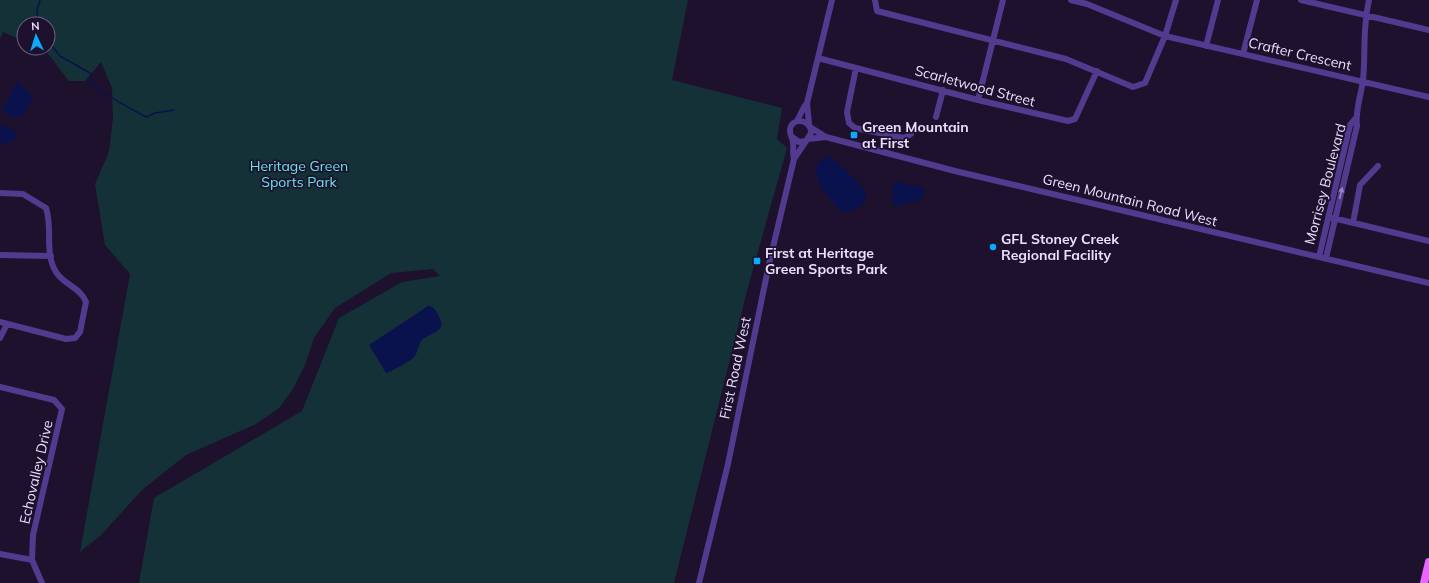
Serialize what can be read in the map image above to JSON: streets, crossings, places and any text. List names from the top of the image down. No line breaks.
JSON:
{"streets":{"street":["Crafter Crescent","Scarletwood Street","Morrisey Boulevard","Green Mountain Road West","First Road West","Echovalley Drive"]},"crossings":[["Crafter Crescent","Morrisey Boulevard"],["Morrisey Boulevard","Green Mountain Road West"],["Green Mountain Road West","First Road West"]],"parks":["Heritage Green Sports Park"],"places":{"transit":["Green Mountain at First","First at Heritage Green Sports Park"],"other":["GFL Stoney Creek Regional Facility"]},"north":"top"}
